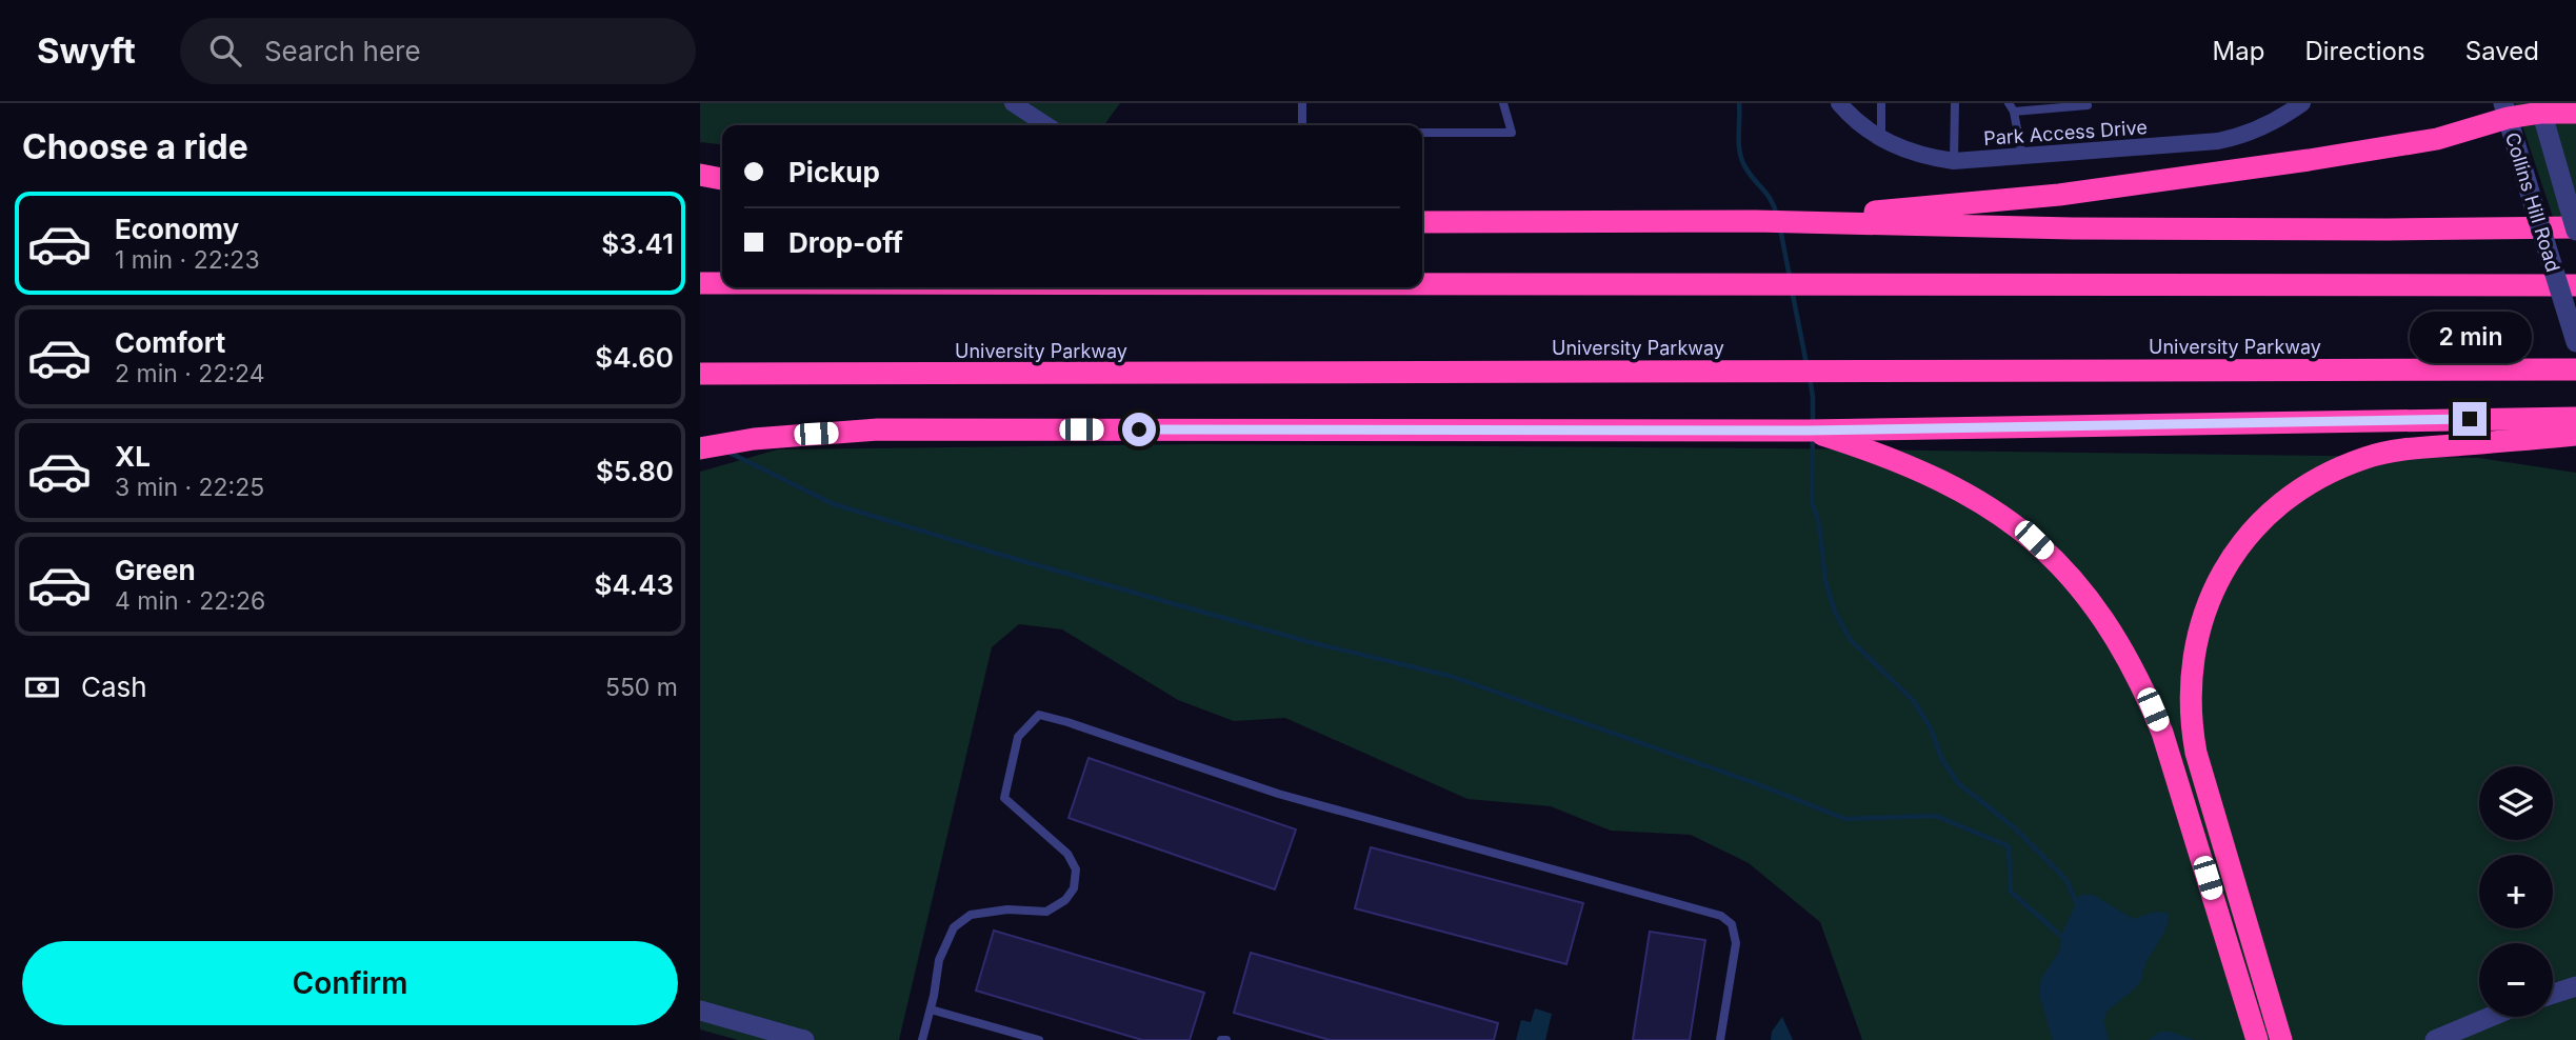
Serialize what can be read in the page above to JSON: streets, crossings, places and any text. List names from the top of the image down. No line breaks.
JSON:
{"streets":{"highway":["University Parkway"],"street":["Park Access Drive","Collins Hill Road"]},"page":{"header":"Swyft","search":"Search here","nav":["Map","Directions","Saved"],"heading":"Choose a ride","banner":["Pickup","Drop-off"],"list":[{"name":"Economy","note":"1 min · 22:23","value":"$3.41"},{"name":"Comfort","note":"2 min · 22:24","value":"$4.60"},{"name":"XL","note":"3 min · 22:25","value":"$5.80"},{"name":"Green","note":"4 min · 22:26","value":"$4.43"}],"bubble":"2 min","pay":["Cash","550 m"],"map_buttons":["+","−"],"buttons":"Confirm"}}
